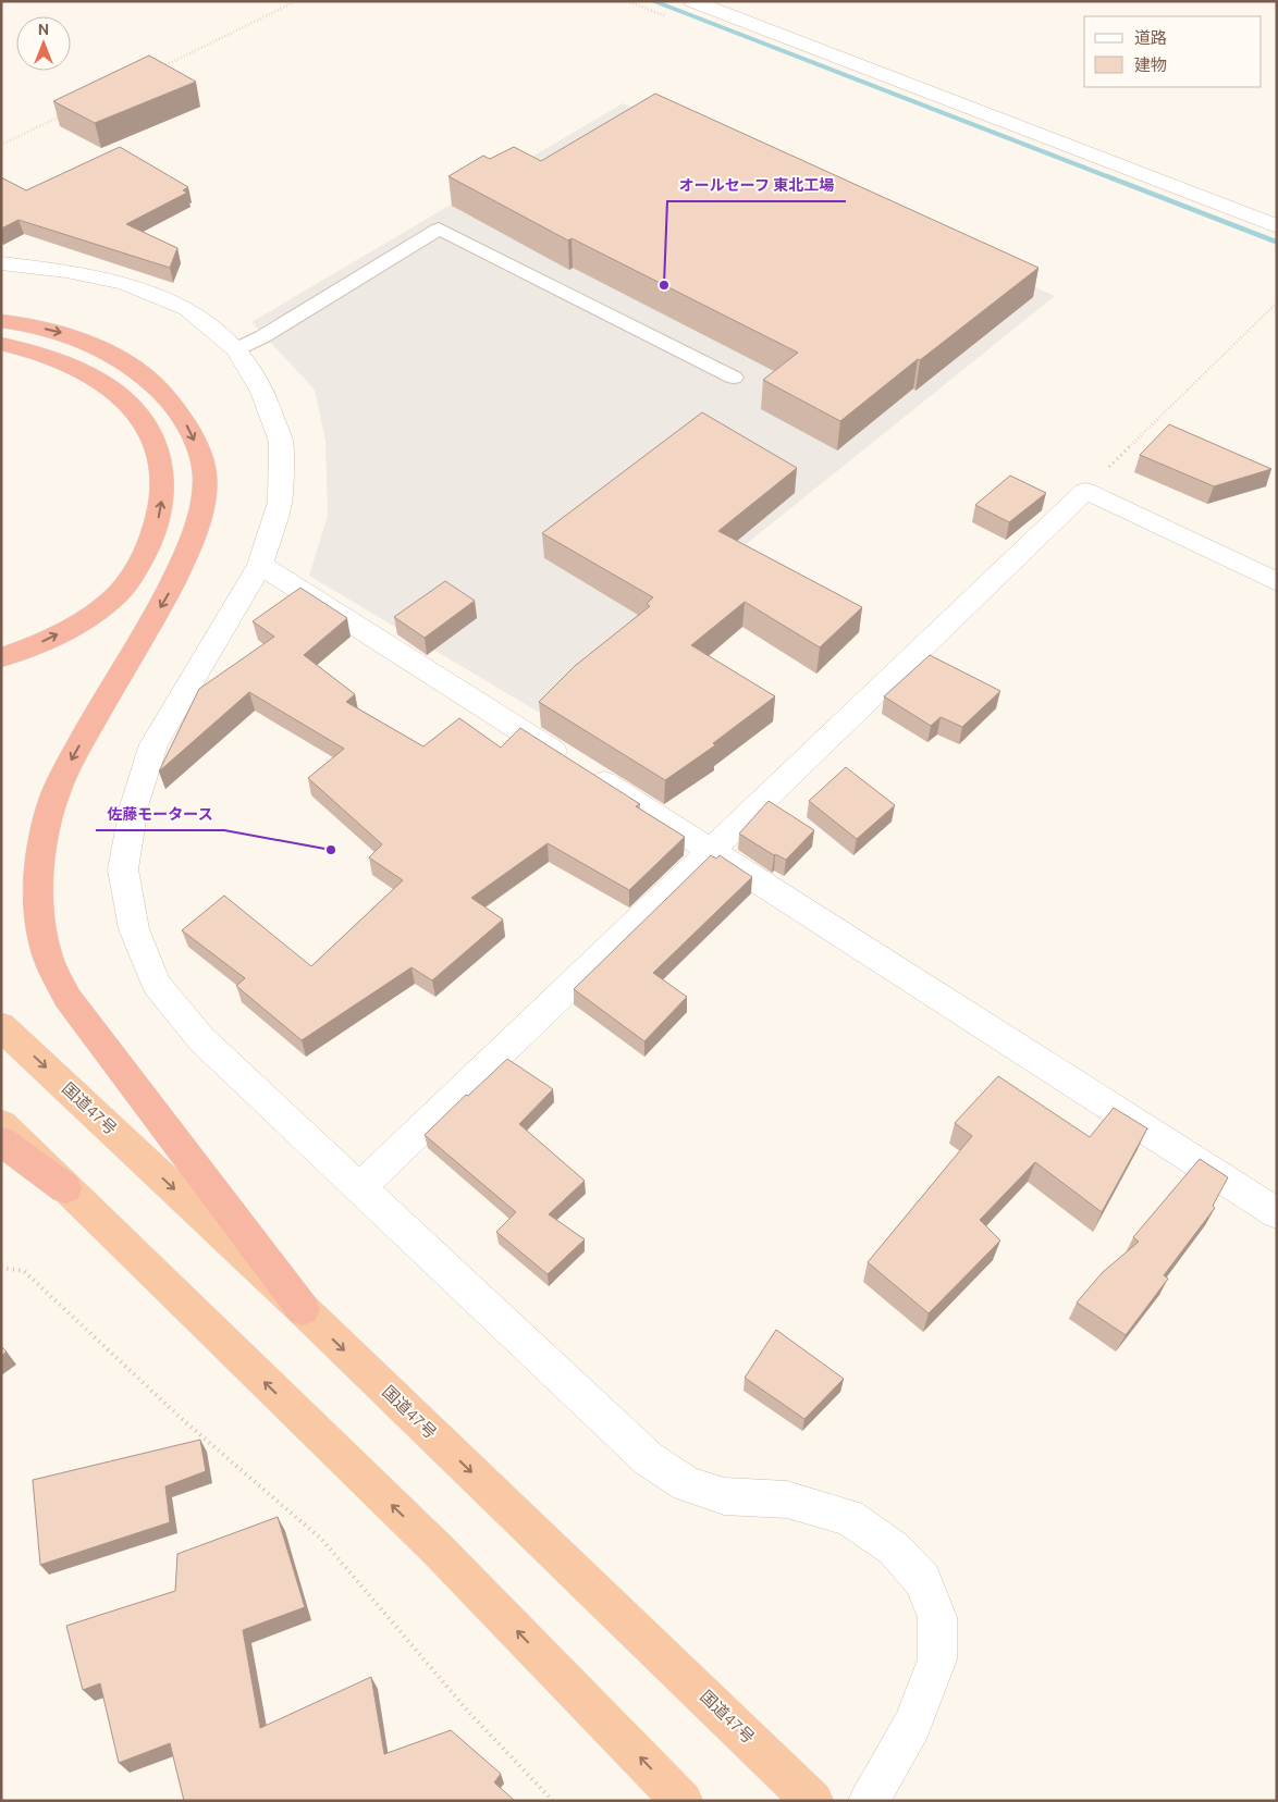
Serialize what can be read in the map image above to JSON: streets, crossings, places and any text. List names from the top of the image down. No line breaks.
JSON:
{"streets":{"highway":["国道47号"]},"places":["オールセーフ 東北工場","佐藤モータース"],"legend":["道路","建物"],"north":"top"}
